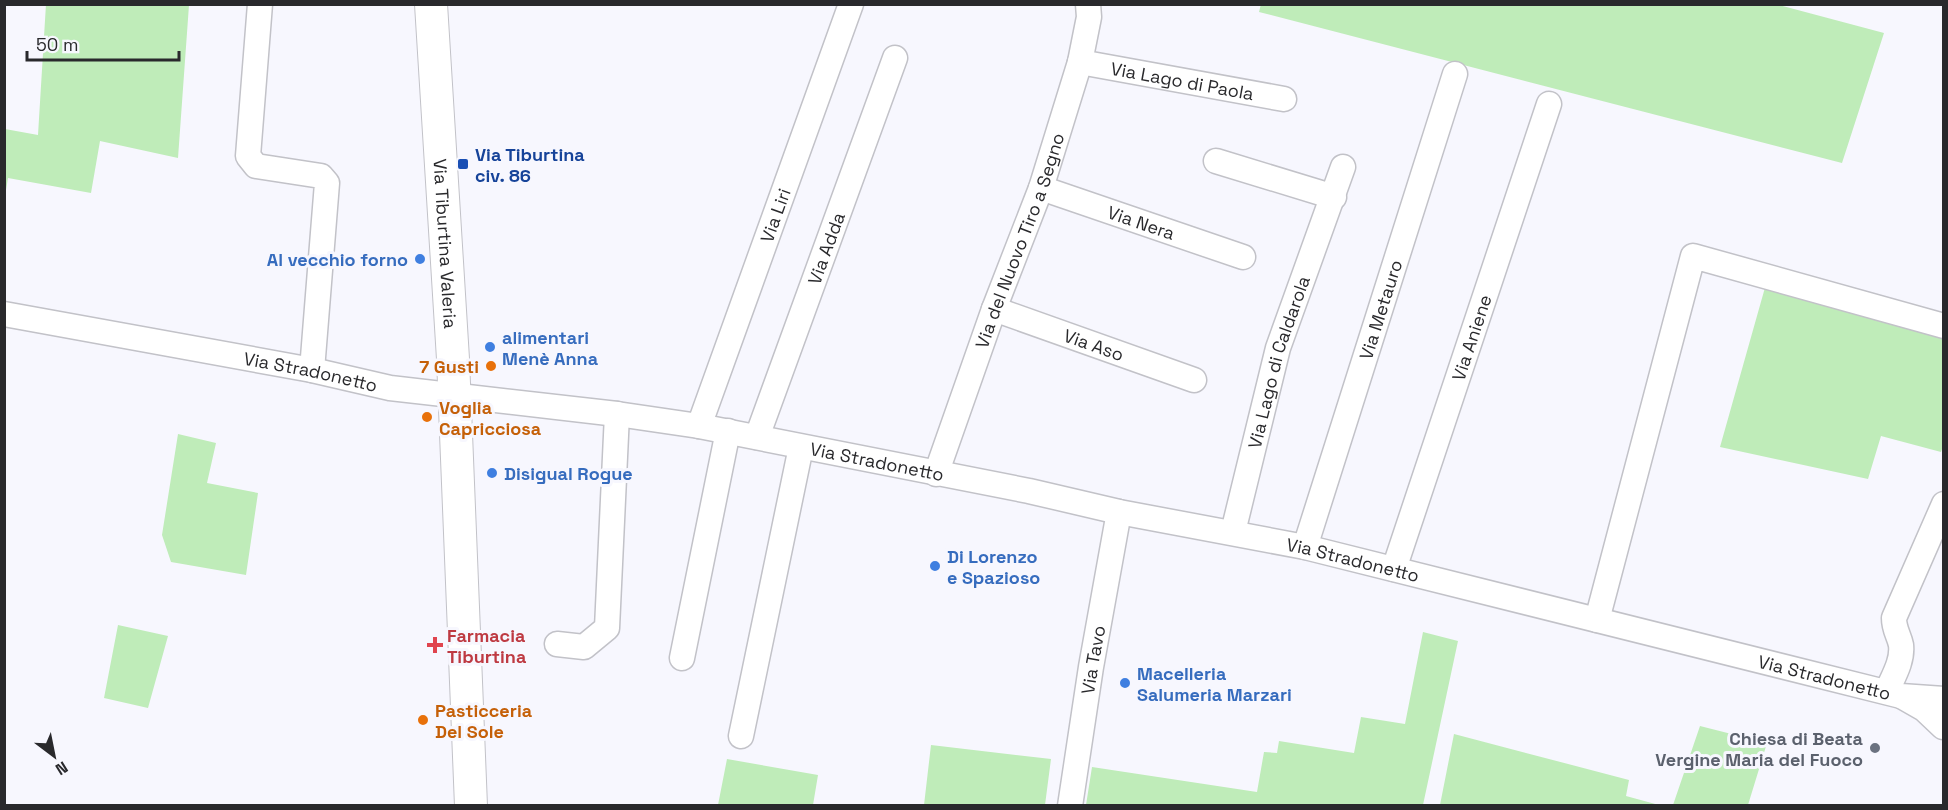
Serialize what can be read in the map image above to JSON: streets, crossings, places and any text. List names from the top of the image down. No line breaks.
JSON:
{"streets":{"main road":["Via Tiburtina Valeria"],"street":["Via Lago di Paola","Via Liri","Via Nera","Via del Nuovo Tiro a Segno","Via Adda","Via Metauro","Via Aniene","Via Aso","Via Lago di Caldarola","Via Stradonetto","Via Tavo"]},"crossings":[["Via Lago di Paola","Via del Nuovo Tiro a Segno"],["Via Liri","Via Stradonetto"],["Via Nera","Via del Nuovo Tiro a Segno"],["Via del Nuovo Tiro a Segno","Via Aso"],["Via del Nuovo Tiro a Segno","Via Stradonetto"],["Via Tiburtina Valeria","Via Stradonetto"],["Via Adda","Via Stradonetto"],["Via Metauro","Via Stradonetto"],["Via Aniene","Via Stradonetto"],["Via Lago di Caldarola","Via Stradonetto"],["Via Stradonetto","Via Tavo"]],"places":{"transit":["Via Tiburtina civ. 86"],"other":["Al vecchio forno","alimentari Menè Anna","7 Gusti","Voglia Capricciosa","Disigual Rogue","Di Lorenzo e Spazioso","Macelleria Salumeria Marzari","Pasticceria Del Sole","Chiesa di Beata Vergine Maria del Fuoco"],"health":["Farmacia Tiburtina"]},"scale_bar":"50 m","north":"bottom right"}
